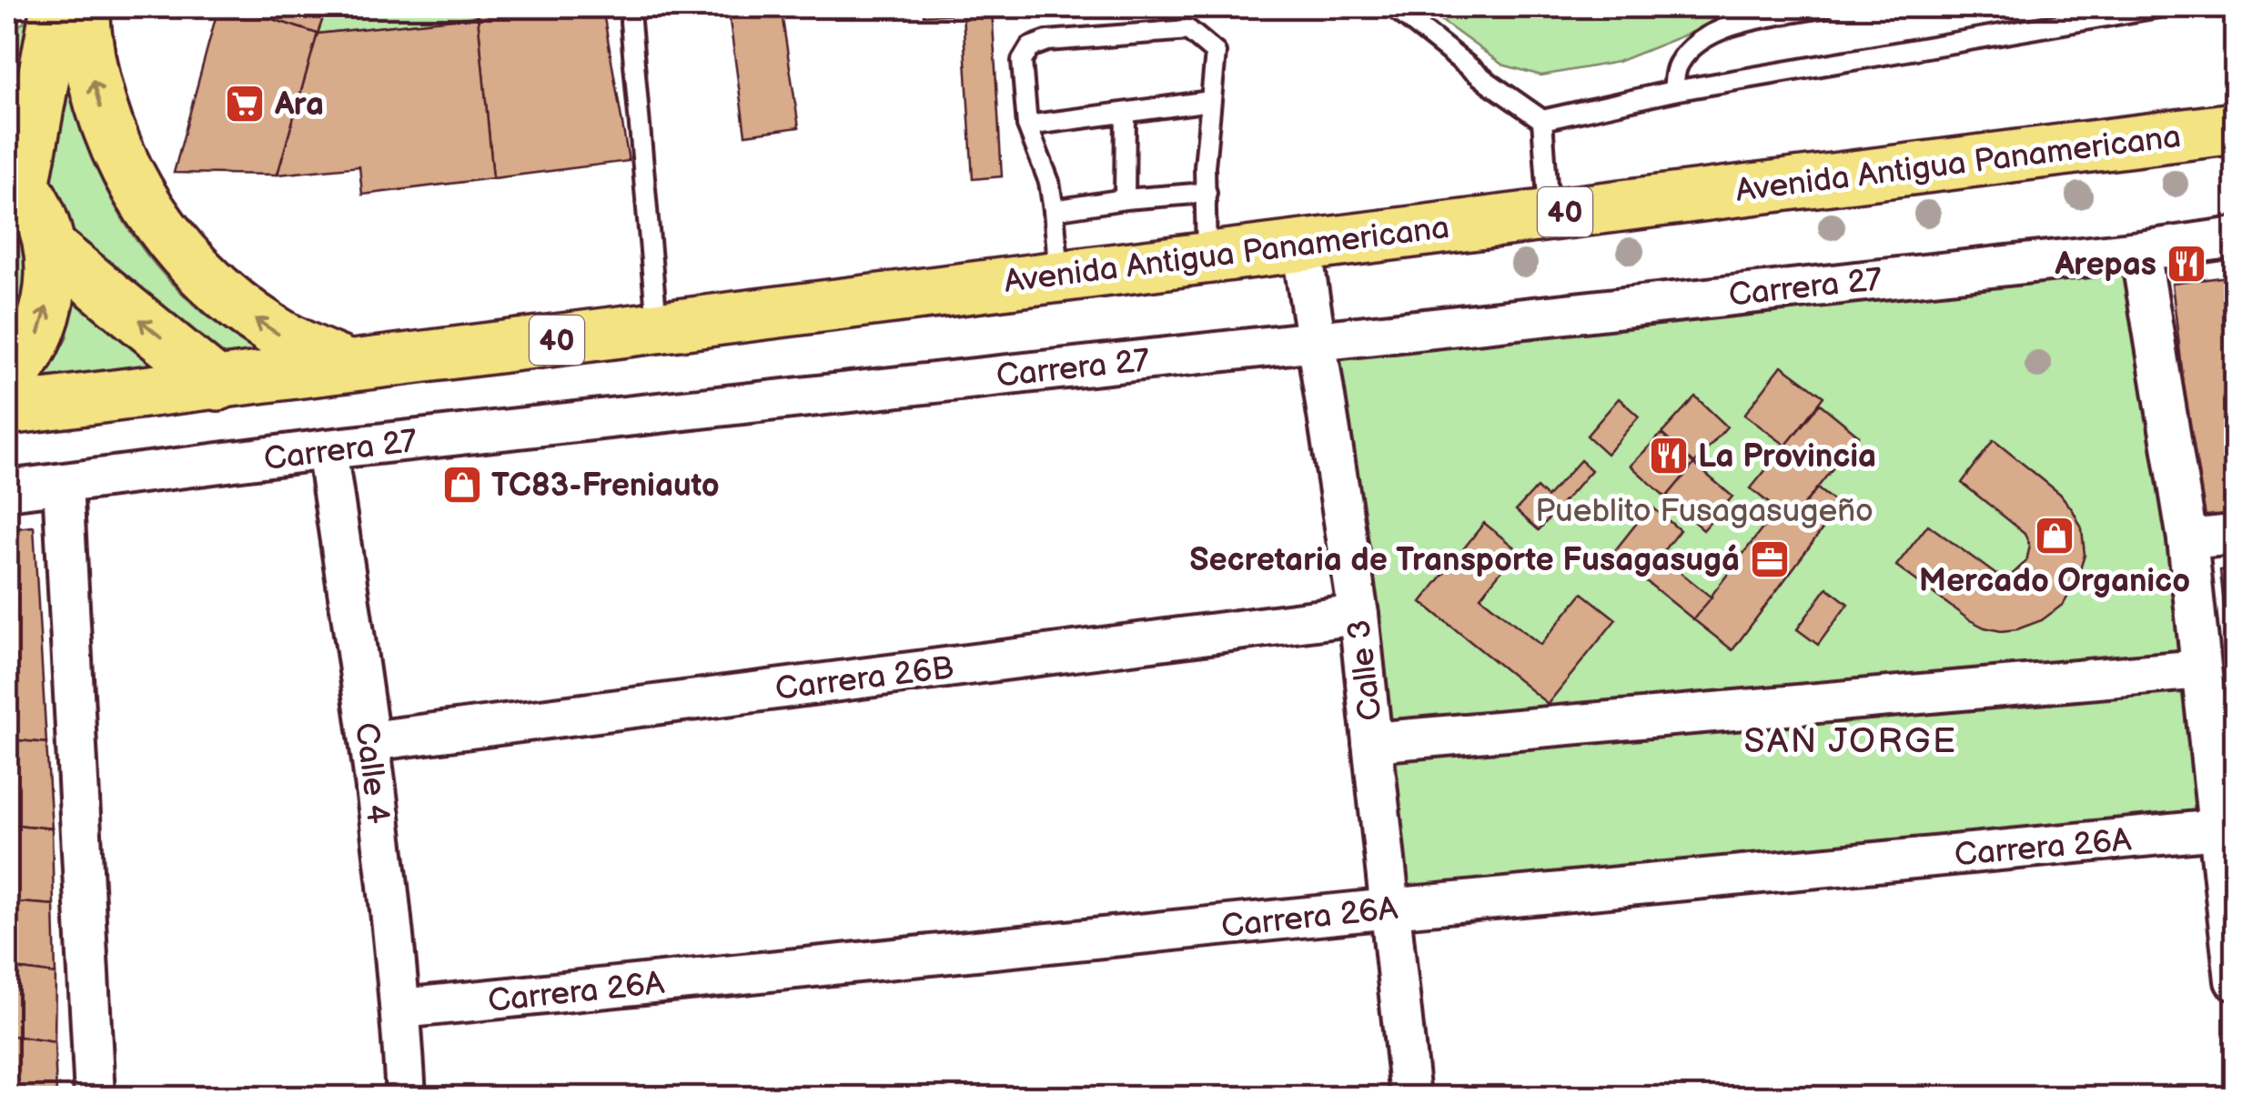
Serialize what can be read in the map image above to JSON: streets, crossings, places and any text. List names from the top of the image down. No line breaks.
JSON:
{"streets":{"main road":["Avenida Antigua Panamericana","40"],"street":["Carrera 27","Calle 3","Carrera 26B","Calle 4","Carrera 26A"]},"crossings":[["Avenida Antigua Panamericana","Calle 3"],["Carrera 27","Calle 3"],["Carrera 27","Calle 4"],["Calle 3","Carrera 26B"],["Calle 3","Carrera 26A"],["Carrera 26B","Calle 4"],["Calle 4","Carrera 26A"]],"districts":["SAN JORGE"],"parks":["Pueblito Fusagasugeño"],"places":{"supermarket":["Ara"],"restaurant":["Arepas","La Provincia"],"shop":["TC83-Freniauto","Mercado Organico"],"office":["Secretaria de Transporte Fusagasugá"]}}
